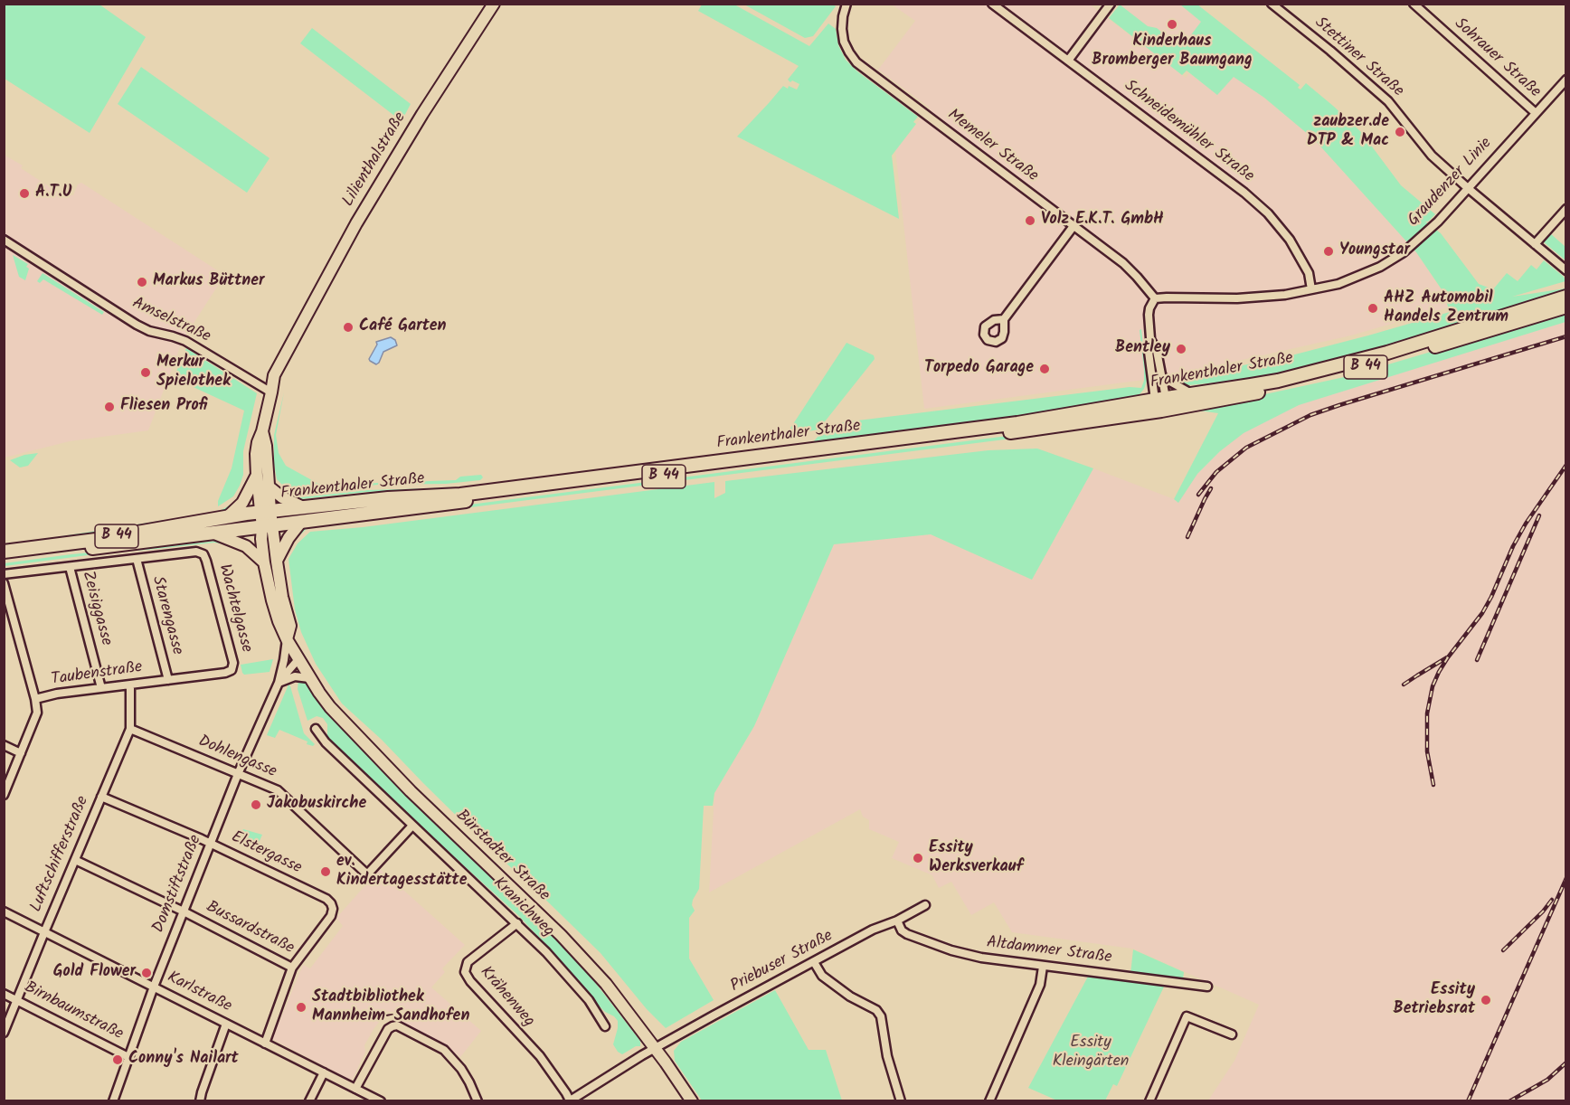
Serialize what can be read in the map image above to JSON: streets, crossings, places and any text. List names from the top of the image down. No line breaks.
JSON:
{"streets":{"main road":["Lilienthalstraße","B 44","Frankenthaler Straße","Bürstadter Straße"],"street":["Stettiner Straße","Sohrauer Straße","Schneidemühler Straße","Memeler Straße","Graudenzer Linie","Amselstraße","Zeisiggasse","Wachtelgasse","Starengasse","Taubenstraße","Dohlengasse","Elstergasse","Luftschifferstraße","Domstiftstraße","Kranichweg","Bussardstraße","Altdammer Straße","Priebuser Straße","Karlstraße","Krähenweg","Birnbaumstraße"]},"crossings":[["Stettiner Straße","Graudenzer Linie"],["Sohrauer Straße","Graudenzer Linie"],["Schneidemühler Straße","Graudenzer Linie"],["Memeler Straße","Graudenzer Linie"],["Lilienthalstraße","Amselstraße"],["Lilienthalstraße","Frankenthaler Straße"],["Frankenthaler Straße","Bürstadter Straße"],["Zeisiggasse","Taubenstraße"],["Wachtelgasse","Starengasse"],["Wachtelgasse","Taubenstraße"],["Starengasse","Taubenstraße"],["Taubenstraße","Luftschifferstraße"],["Dohlengasse","Luftschifferstraße"],["Dohlengasse","Domstiftstraße"],["Dohlengasse","Kranichweg"],["Elstergasse","Luftschifferstraße"],["Elstergasse","Domstiftstraße"],["Elstergasse","Bussardstraße"],["Elstergasse","Karlstraße"],["Luftschifferstraße","Bussardstraße"],["Luftschifferstraße","Karlstraße"],["Luftschifferstraße","Birnbaumstraße"],["Bürstadter Straße","Priebuser Straße"],["Domstiftstraße","Bussardstraße"],["Domstiftstraße","Karlstraße"],["Domstiftstraße","Birnbaumstraße"],["Kranichweg","Krähenweg"],["Altdammer Straße","Priebuser Straße"],["Priebuser Straße","Krähenweg"]],"parks":["Essity Kleingärten"],"places":["Kinderhaus Bromberger Baumgang","zaubzer.de DTP & Mac","A.T.U","Volz E.K.T. GmbH","Youngstar","Markus Büttner","AHZ Automobil Handels Zentrum","Café Garten","Bentley","Torpedo Garage","Merkur Spielothek","Fliesen Profi","Jakobuskirche","Essity Werksverkauf","ev. Kindertagesstätte","Gold Flower","Essity Betriebsrat","Stadtbibliothek Mannheim-Sandhofen","Conny's Nailart"]}
